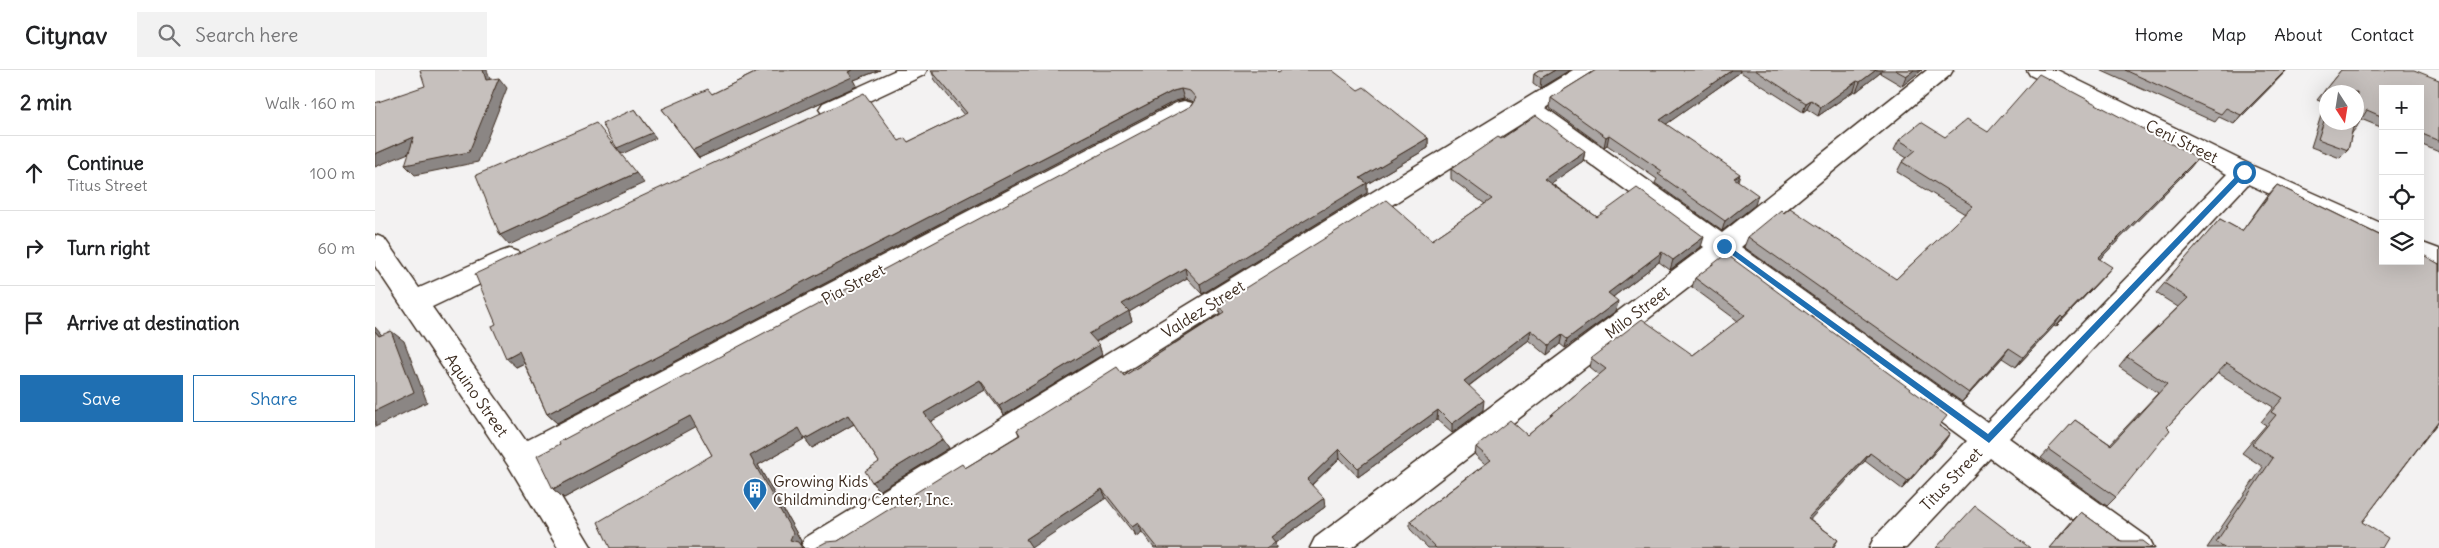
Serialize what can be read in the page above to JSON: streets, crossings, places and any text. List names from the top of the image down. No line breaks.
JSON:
{"streets":{"street":["Ceni Street","Pia Street","Valdez Street","Milo Street","Aquino Street","Titus Street"]},"crossings":[["Ceni Street","Titus Street"],["Pia Street","Aquino Street"]],"places":{"building":["Growing Kids Childminding Center, Inc."]},"north":"bottom","page":{"header":"Citynav","search":"Search here","nav":["Home","Map","About","Contact"],"heading":["2 min","Walk · 160 m"],"map_buttons":["+","−"],"list":[["Continue","Titus Street","100 m"],["Turn right","60 m"],"Arrive at destination"],"buttons":["Save","Share"]}}
